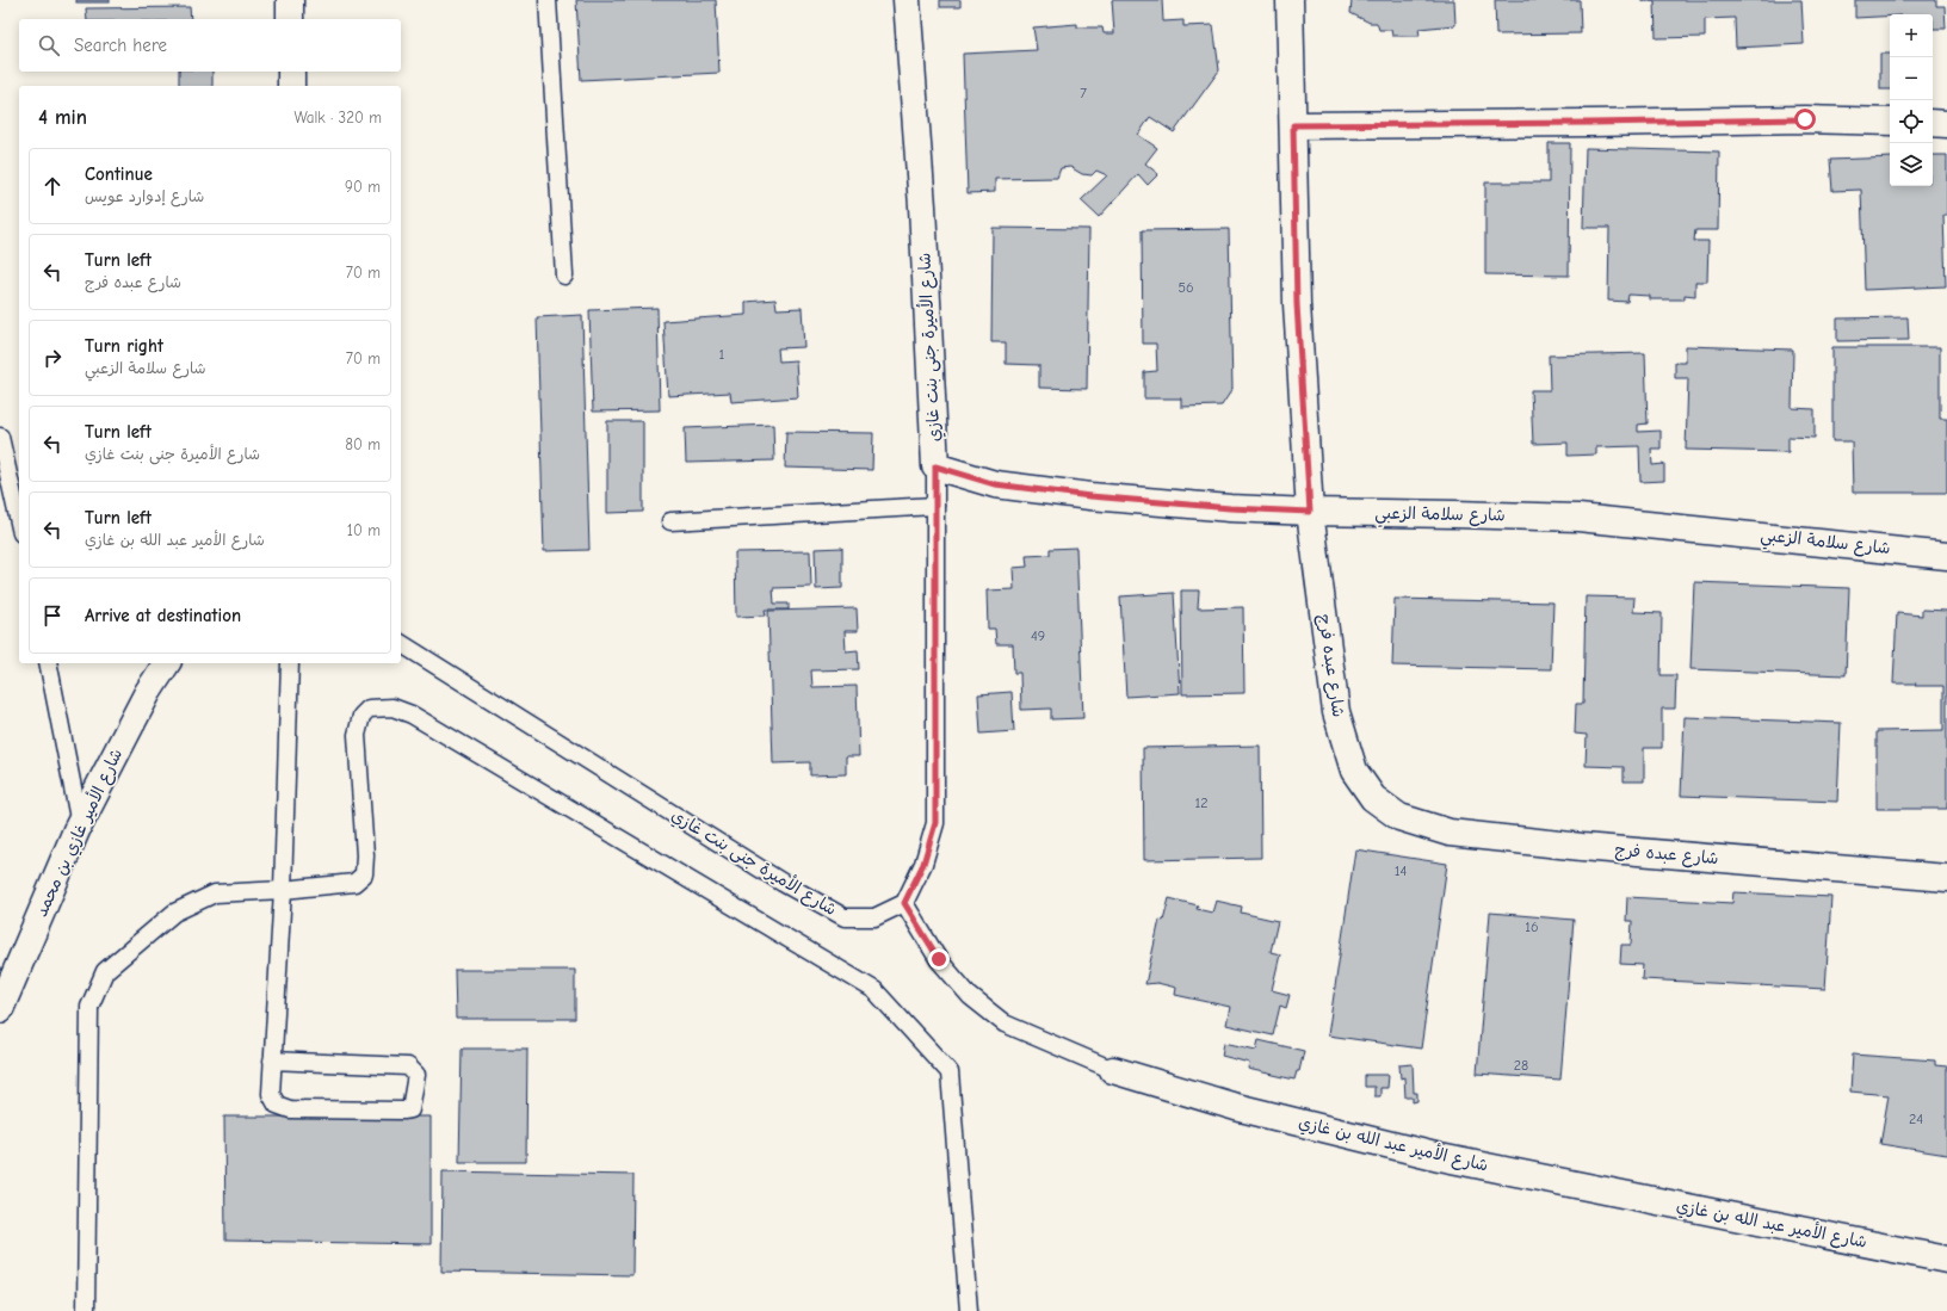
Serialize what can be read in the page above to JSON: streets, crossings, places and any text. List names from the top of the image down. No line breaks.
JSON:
{"streets":{"street":["شارع الأميرة جنى بنت غازي","شارع سلامة الزعبي","شارع عبده فرج","شارع الأمير غازي بن محمد","شارع الأمير عبد الله بن غازي"]},"crossings":[["شارع الأميرة جنى بنت غازي","شارع سلامة الزعبي"],["شارع الأميرة جنى بنت غازي","شارع الأمير عبد الله بن غازي"],["شارع سلامة الزعبي","شارع عبده فرج"]],"house_numbers":["7","56","1","49","12","14","16","28","24"],"page":{"map_buttons":["+","−"],"search":"Search here","heading":["4 min","Walk · 320 m"],"list":[["Continue","شارع إدوارد عويس","90 m"],["Turn left","شارع عبده فرج","70 m"],["Turn right","شارع سلامة الزعبي","70 m"],["Turn left","شارع الأميرة جنى بنت غازي","80 m"],["Turn left","شارع الأمير عبد الله بن غازي","10 m"],"Arrive at destination"]}}
